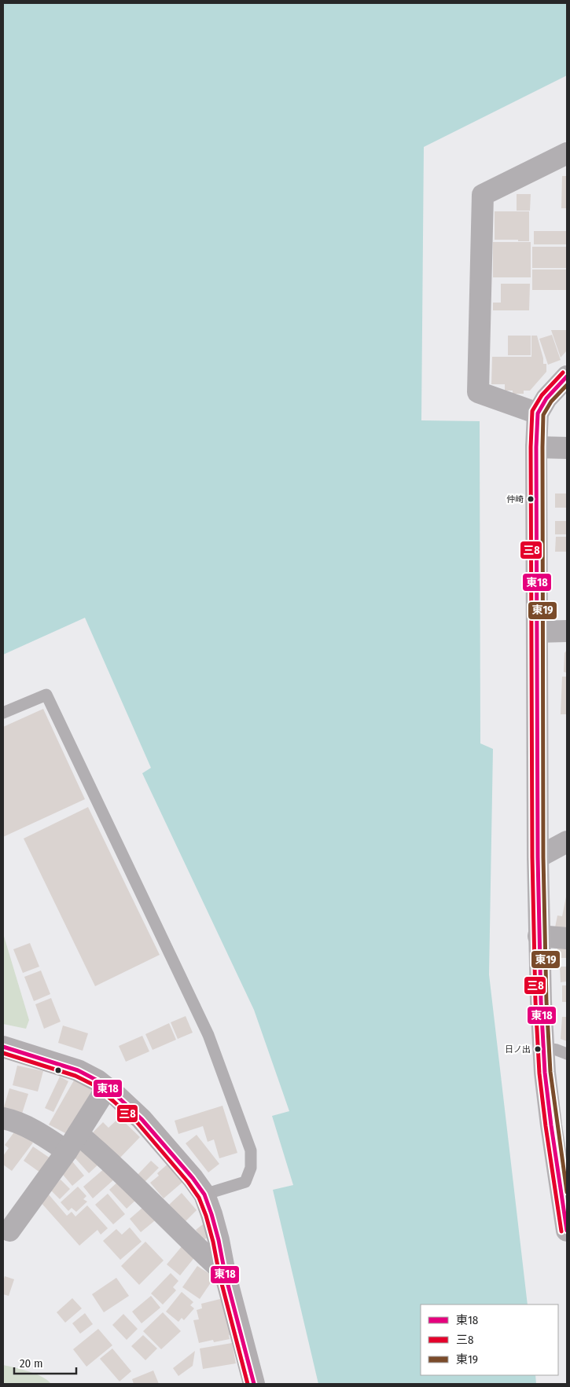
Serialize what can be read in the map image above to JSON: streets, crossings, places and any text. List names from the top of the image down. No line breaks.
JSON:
{"places":["仲崎","日ノ出"],"lines":["transit line 三8","transit line 東18","transit line 東19"],"legend":["東18","三8","東19"],"scale_bar":"20 m"}
